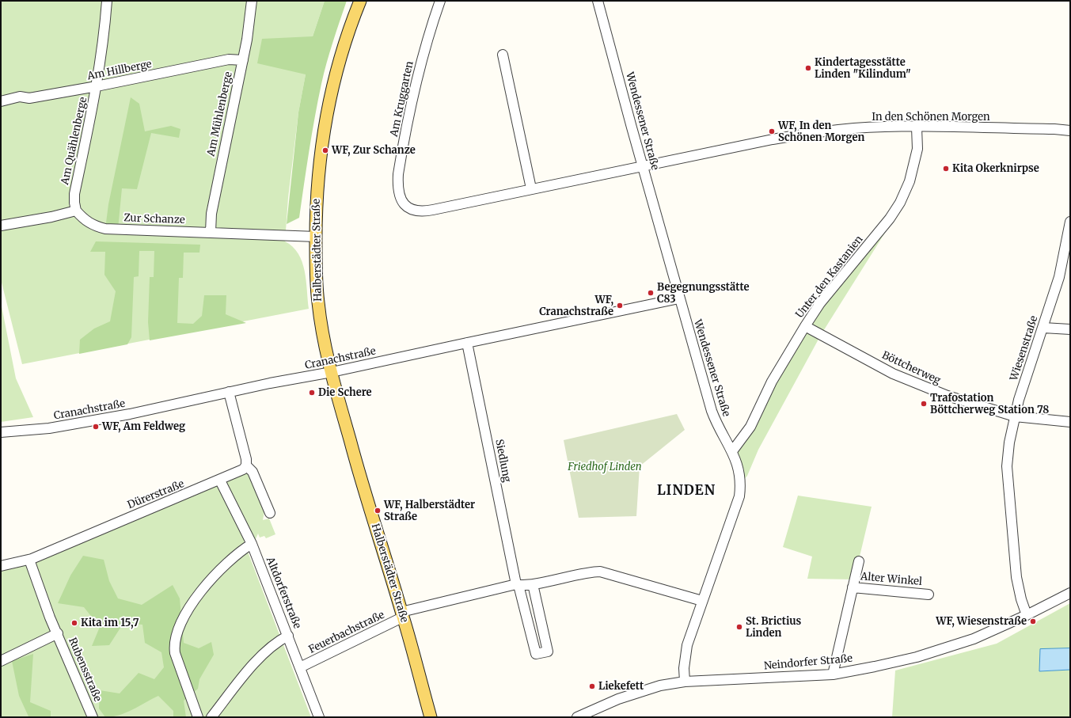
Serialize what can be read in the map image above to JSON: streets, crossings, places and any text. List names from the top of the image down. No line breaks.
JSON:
{"streets":{"main road":["Halberstädter Straße"],"street":["Am Hillberge","Am Kruggarten","Am Mühlenberge","In den Schönen Morgen","Wendessener Straße","Am Quählenberge","Zur Schanze","Unter den Kastanien","Wiesenstraße","Cranachstraße","Böttcherweg","Siedlung","Dürerstraße","Alter Winkel","Altdorferstraße","Feuerbachstraße","Neindorfer Straße","Rubensstraße"]},"crossings":[["Am Hillberge","Am Mühlenberge"],["Am Hillberge","Am Quählenberge"],["Am Kruggarten","In den Schönen Morgen"],["Am Kruggarten","Wendessener Straße"],["Am Mühlenberge","Zur Schanze"],["In den Schönen Morgen","Wendessener Straße"],["In den Schönen Morgen","Unter den Kastanien"],["Wendessener Straße","Unter den Kastanien"],["Wendessener Straße","Cranachstraße"],["Wendessener Straße","Neindorfer Straße"],["Am Quählenberge","Zur Schanze"],["Zur Schanze","Halberstädter Straße"],["Halberstädter Straße","Cranachstraße"],["Halberstädter Straße","Feuerbachstraße"],["Unter den Kastanien","Böttcherweg"],["Wiesenstraße","Böttcherweg"],["Wiesenstraße","Neindorfer Straße"],["Cranachstraße","Siedlung"],["Dürerstraße","Altdorferstraße"],["Dürerstraße","Rubensstraße"],["Alter Winkel","Neindorfer Straße"],["Altdorferstraße","Feuerbachstraße"]],"districts":["LINDEN"],"parks":["Friedhof Linden"],"places":["Kindertagesstätte Linden \"Kilindum\"","WF, In den Schönen Morgen","WF, Zur Schanze","Kita Okerknirpse","Begegnungsstätte C83","WF, Cranachstraße","Die Schere","Trafostation Böttcherweg Station 78","WF, Am Feldweg","WF, Halberstädter Straße","WF, Wiesenstraße","Kita im 15,7","St. Brictius Linden","Liekefett"]}
